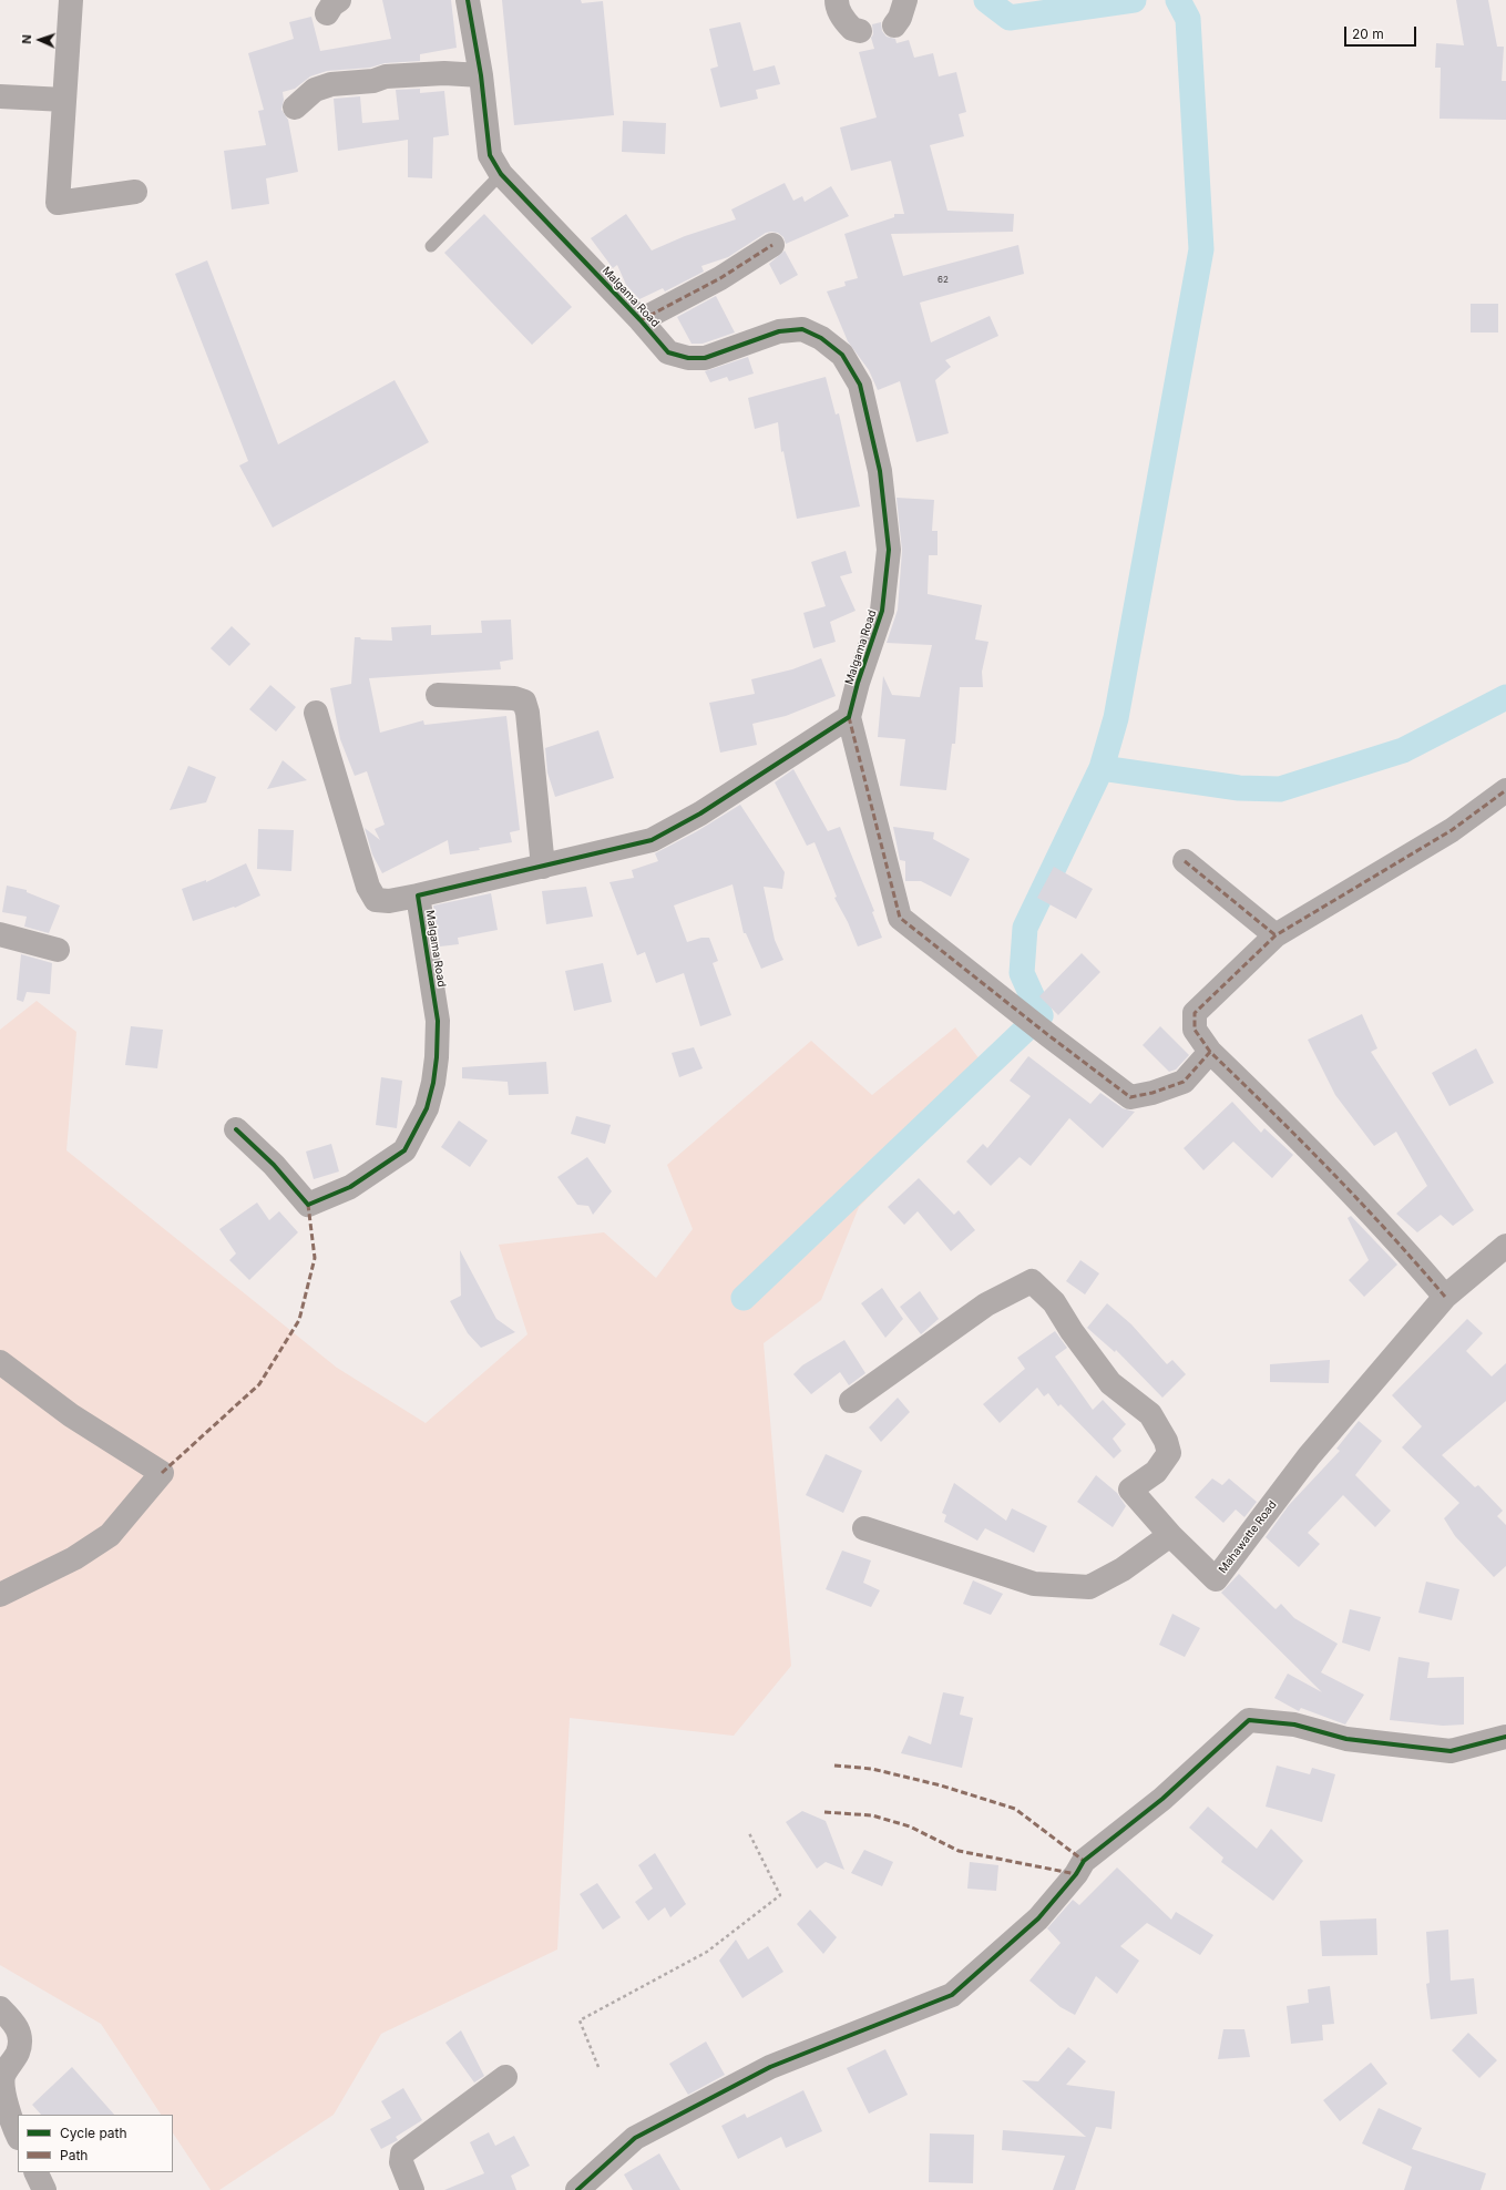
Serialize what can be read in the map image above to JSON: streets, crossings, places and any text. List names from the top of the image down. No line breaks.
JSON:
{"streets":{"street":["Malgama Road","Mahawatte Road"]},"house_numbers":["62"],"legend":["Cycle path","Path"],"scale_bar":"20 m","north":"left"}
